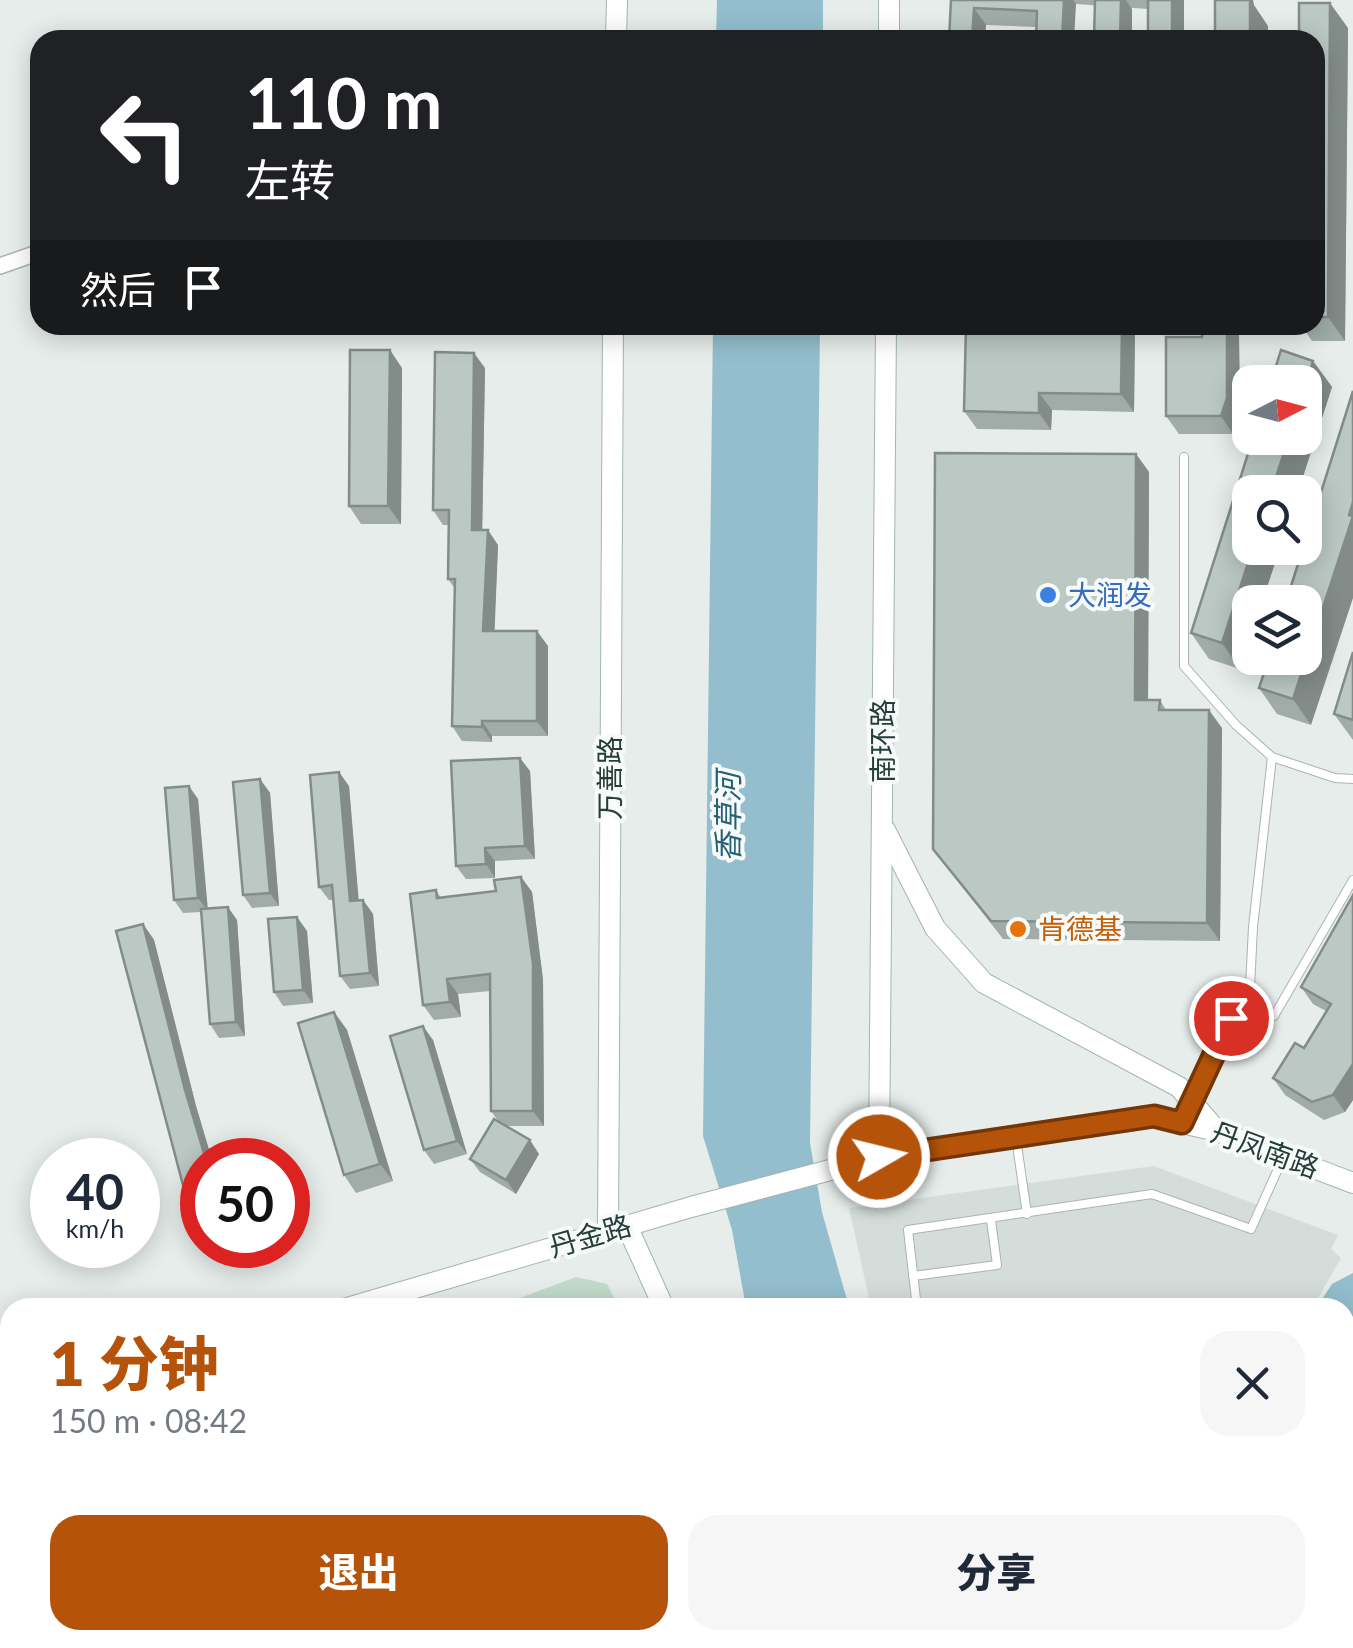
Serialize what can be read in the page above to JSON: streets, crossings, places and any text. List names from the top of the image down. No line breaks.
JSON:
{"streets":{"main road":["南环路","万善路","丹凤南路","丹金路"]},"crossings":[["南环路","丹凤南路"],["万善路","丹金路"],["丹凤南路","丹金路"]],"water":["香草河"],"places":["大润发","肯德基"],"north":"right","page":{"turn":["110 m","左转"],"then":"然后","speed":"40 km/h","limit":"50","heading":["1 分钟","150 m · 08:42"],"buttons":["退出","分享"]}}
